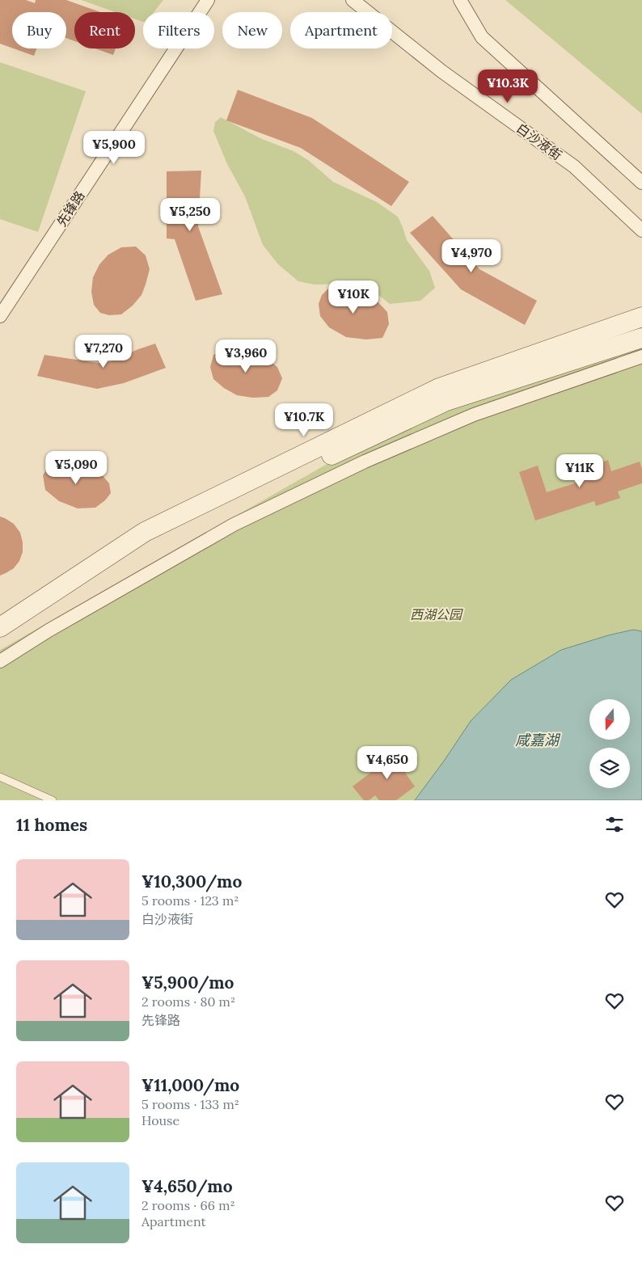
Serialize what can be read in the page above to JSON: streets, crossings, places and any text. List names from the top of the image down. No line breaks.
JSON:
{"streets":{"street":["白沙液街","先锋路"]},"water":["咸嘉湖"],"parks":["西湖公园"],"north":"bottom","page":{"chip":["Buy","Rent","Filters","New","Apartment"],"price":["¥10.3K","¥5,900","¥5,250","¥4,970","¥10K","¥7,270","¥3,960","¥10.7K","¥5,090","¥11K","¥4,650"],"heading":"11 homes","list":[{"name":"¥10,300/mo","note":"5 rooms · 123 m² · 白沙液街"},{"name":"¥5,900/mo","note":"2 rooms · 80 m² · 先锋路"},{"name":"¥11,000/mo","note":"5 rooms · 133 m² · House"},{"name":"¥4,650/mo","note":"2 rooms · 66 m² · Apartment"}]}}
